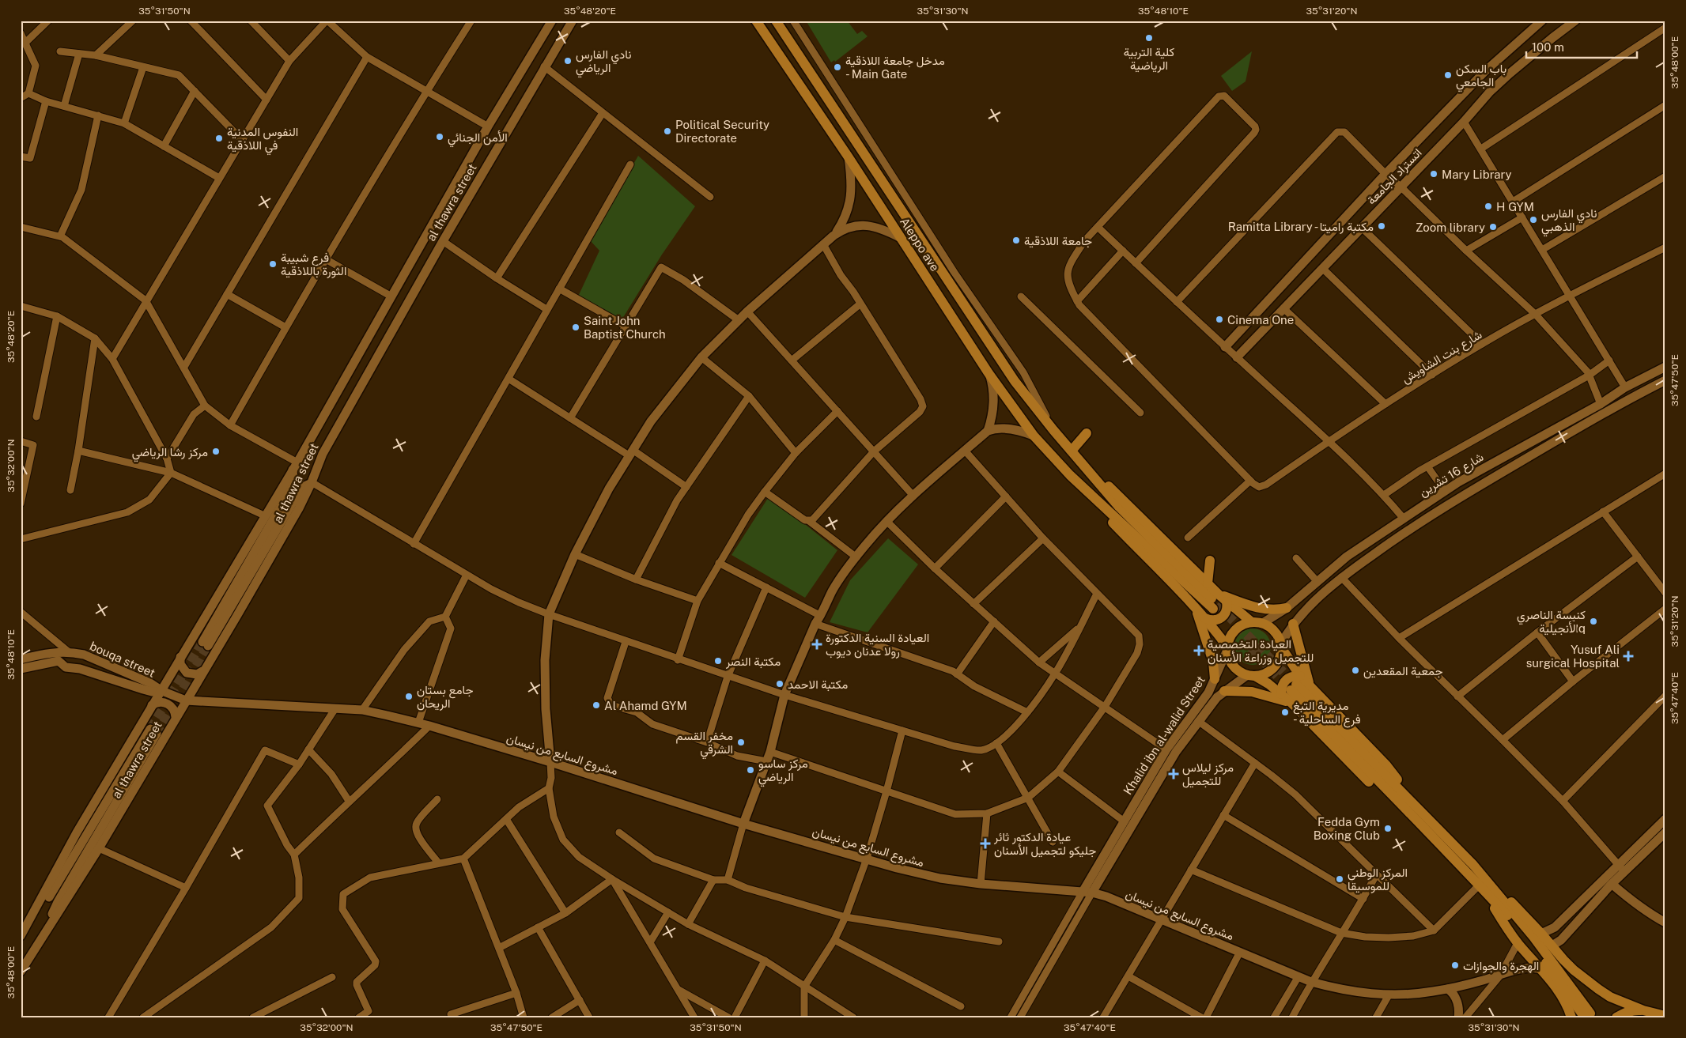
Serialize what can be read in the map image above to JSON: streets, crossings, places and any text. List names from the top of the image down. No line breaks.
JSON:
{"streets":{"main road":["اتستراد الجامعة","al thawra street","Aleppo ave","شارع 16 تشرين","bouqa street","Khalid ibn al-walid Street","مشروع السابع من نيسان"],"street":["شارع بنت الشاويش"]},"crossings":[["al thawra street","bouqa street"],["al thawra street","مشروع السابع من نيسان"],["شارع 16 تشرين","Khalid ibn al-walid Street"],["bouqa street","مشروع السابع من نيسان"],["Khalid ibn al-walid Street","مشروع السابع من نيسان"]],"places":{"other":["كلية التربية الرياضية","نادي الفارس الرياضي","مدخل جامعة اللاذقية - Main Gate","باب السكن الجامعي","Political Security Directorate","الأمن الجنائي","النفوس المدنية في اللاذقية","Mary Library","H GYM","نادي الفارس الذهبي","Ramitta Library - مكتبة راميتا","Zoom library","جامعة اللاذقية","فرع شبيبة الثورة باللاذقية","Cinema One","Saint John Baptist Church","مركز رشا الرياضي","كنيسة الناصري الأنجيليةq","مكتبة النصر","جمعية المقعدين","مكتبة الاحمد","جامع بستان الريحان","Al Ahamd GYM","مديرية التبغ - فرع الساحلية","مخفر القسم الشرقي","مركز ساسو الرياضي","Fedda Gym Boxing Club","المركز الوطني للموسيقا","الهجرة والجوازات"],"health":["العيادة السنية الدكتورة رولا عدنان ديوب","العيادة التخصصية للتجميل وزراعة الأسنان","Yusuf Ali surgical Hospital","مركز ليلاس للتجميل","عيادة الدكتور ثائر جليكو لتجميل الأسنان"]},"scale_bar":"100 m","coordinates":["35°31'50\"N","35°48'20\"E","35°31'30\"N","35°48'10\"E","35°31'20\"N","35°48'00\"E","35°47'50\"E","35°32'00\"N","35°47'40\"E"]}
